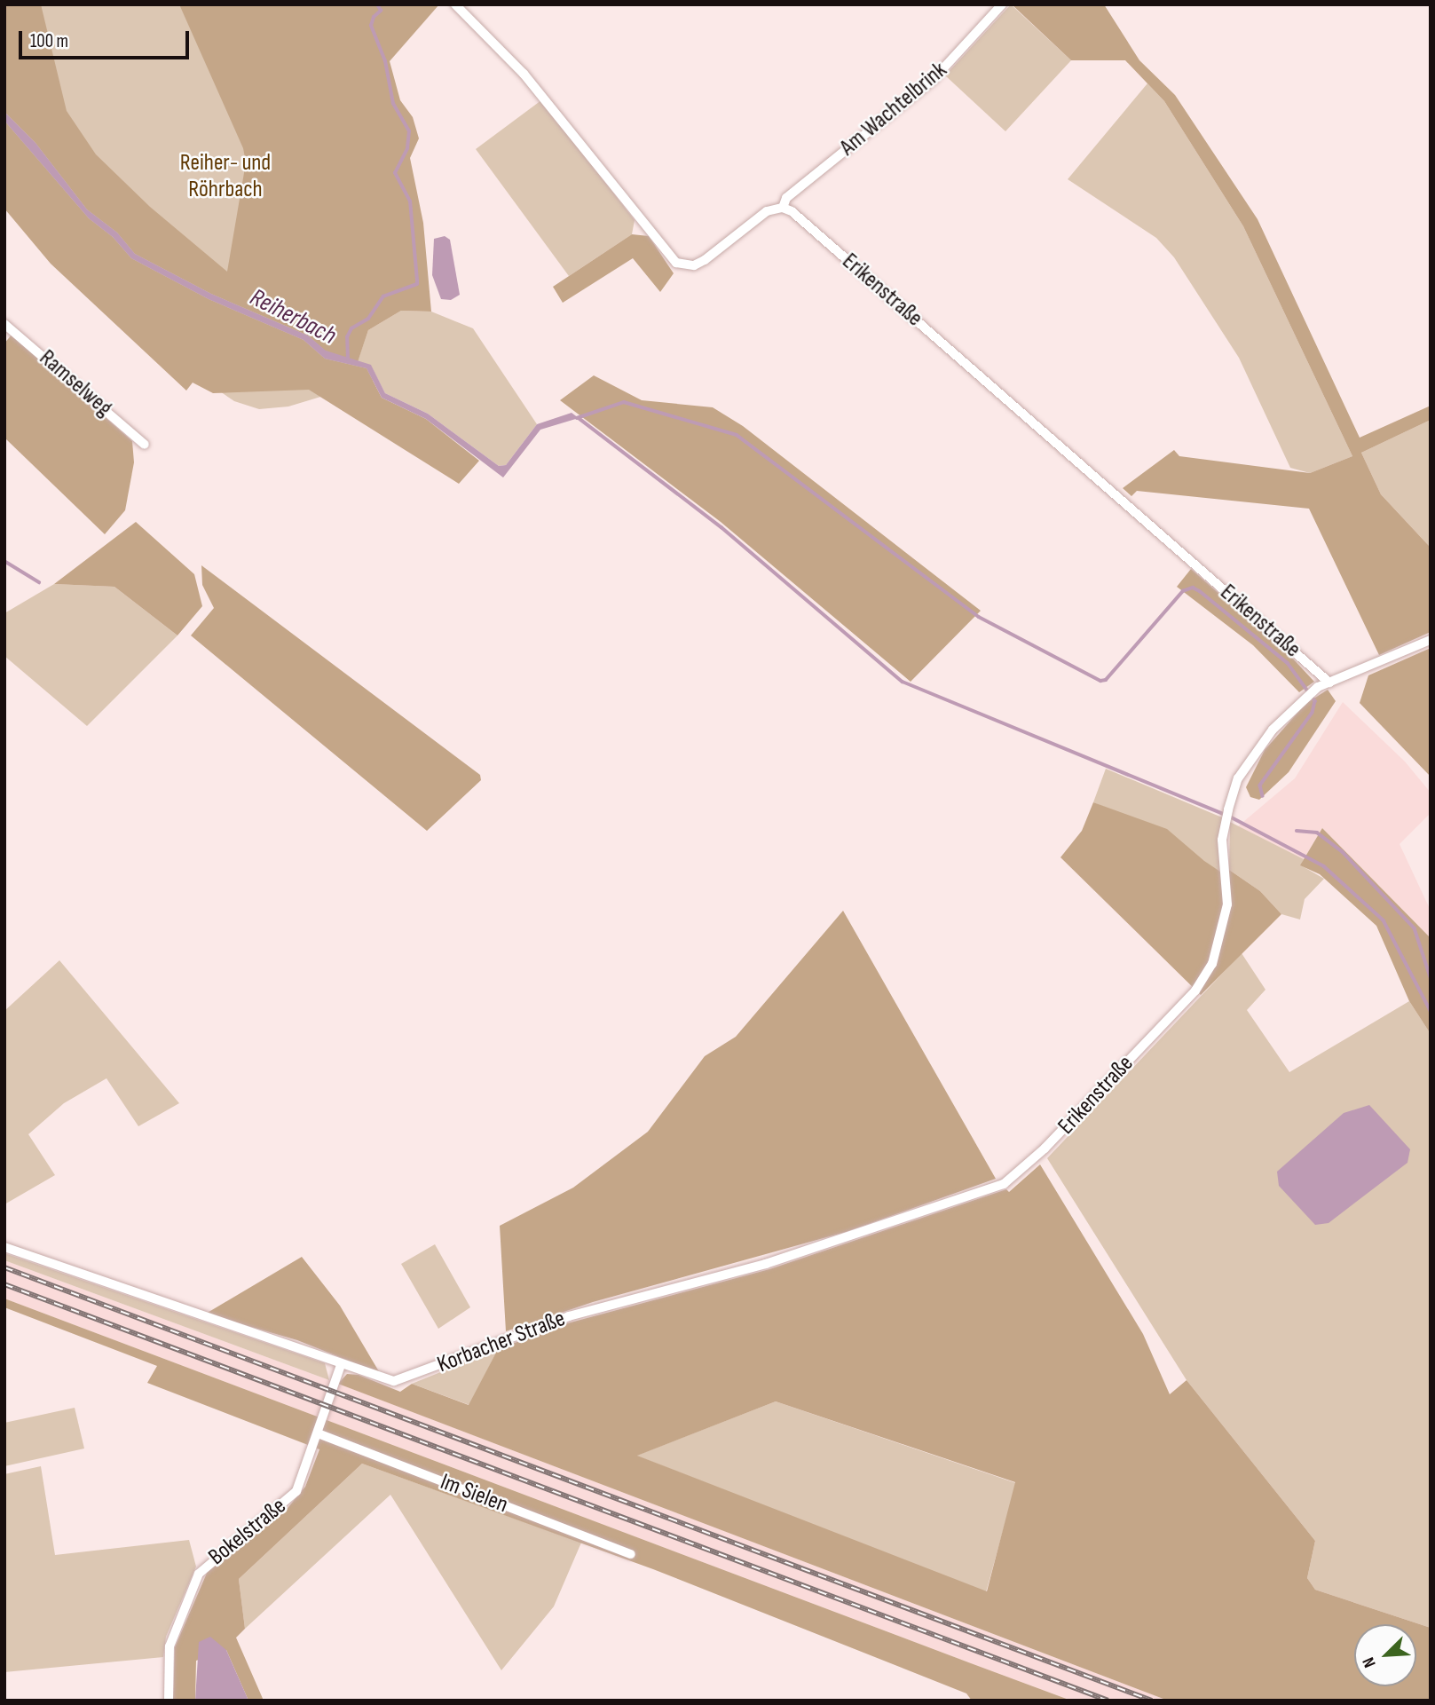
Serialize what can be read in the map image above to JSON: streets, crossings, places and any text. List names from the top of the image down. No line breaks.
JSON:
{"streets":{"street":["Am Wachtelbrink","Erikenstraße","Ramselweg","Korbacher Straße","Im Sielen","Bokelstraße"]},"crossings":[["Am Wachtelbrink","Erikenstraße"],["Erikenstraße","Korbacher Straße"],["Korbacher Straße","Bokelstraße"],["Im Sielen","Bokelstraße"]],"water":["Reiherbach"],"parks":["Reiher- und Röhrbach"],"scale_bar":"100 m","north":"bottom left"}
